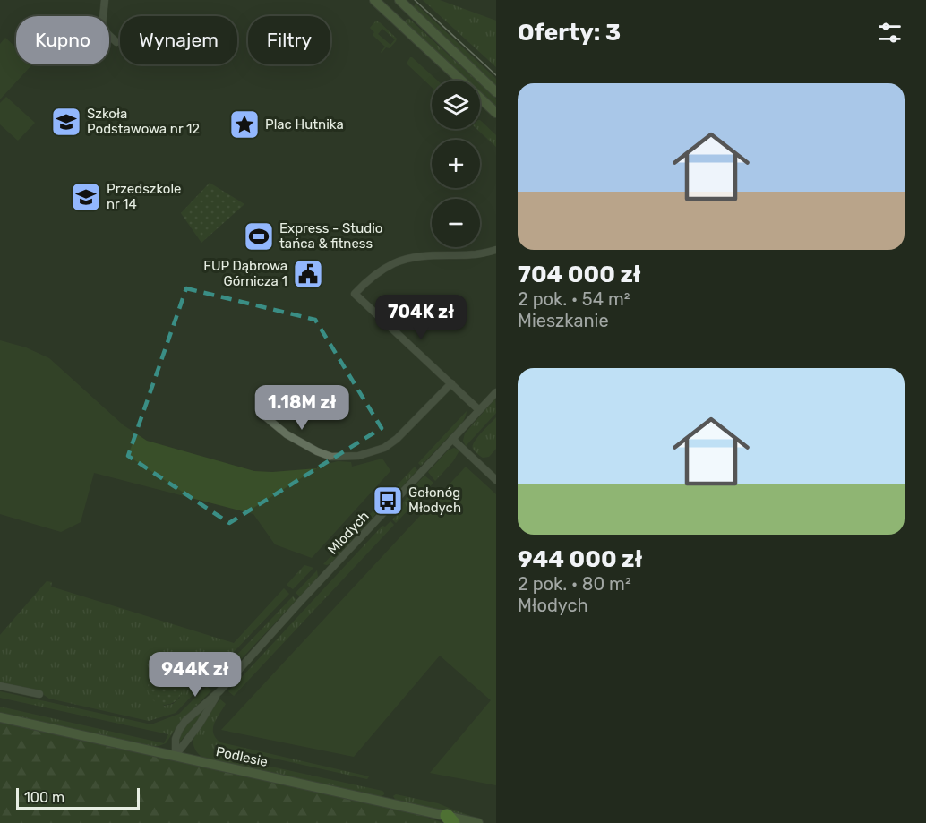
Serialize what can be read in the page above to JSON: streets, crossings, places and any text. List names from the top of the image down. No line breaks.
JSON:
{"streets":{"street":["Młodych","Podlesie"]},"crossings":[["Młodych","Podlesie"]],"places":{"school or university":["Szkoła Podstawowa nr 12","Przedszkole nr 14"],"place":["Plac Hutnika"],"sports":["Express - Studio tańca & fitness"],"public building":["FUP Dąbrowa Górnicza 1"],"bus stop":["Gołonóg Młodych"]},"scale_bar":"100 m","page":{"heading":"Oferty: 3","chip":["Kupno","Wynajem","Filtry"],"list":[{"name":"704 000 zł","note":"2 pok. · 54 m² · Mieszkanie"},{"name":"944 000 zł","note":"2 pok. · 80 m² · Młodych"}],"map_buttons":["+","−"],"price":["704K zł","1.18M zł","944K zł"],"scale":"100 m"}}
